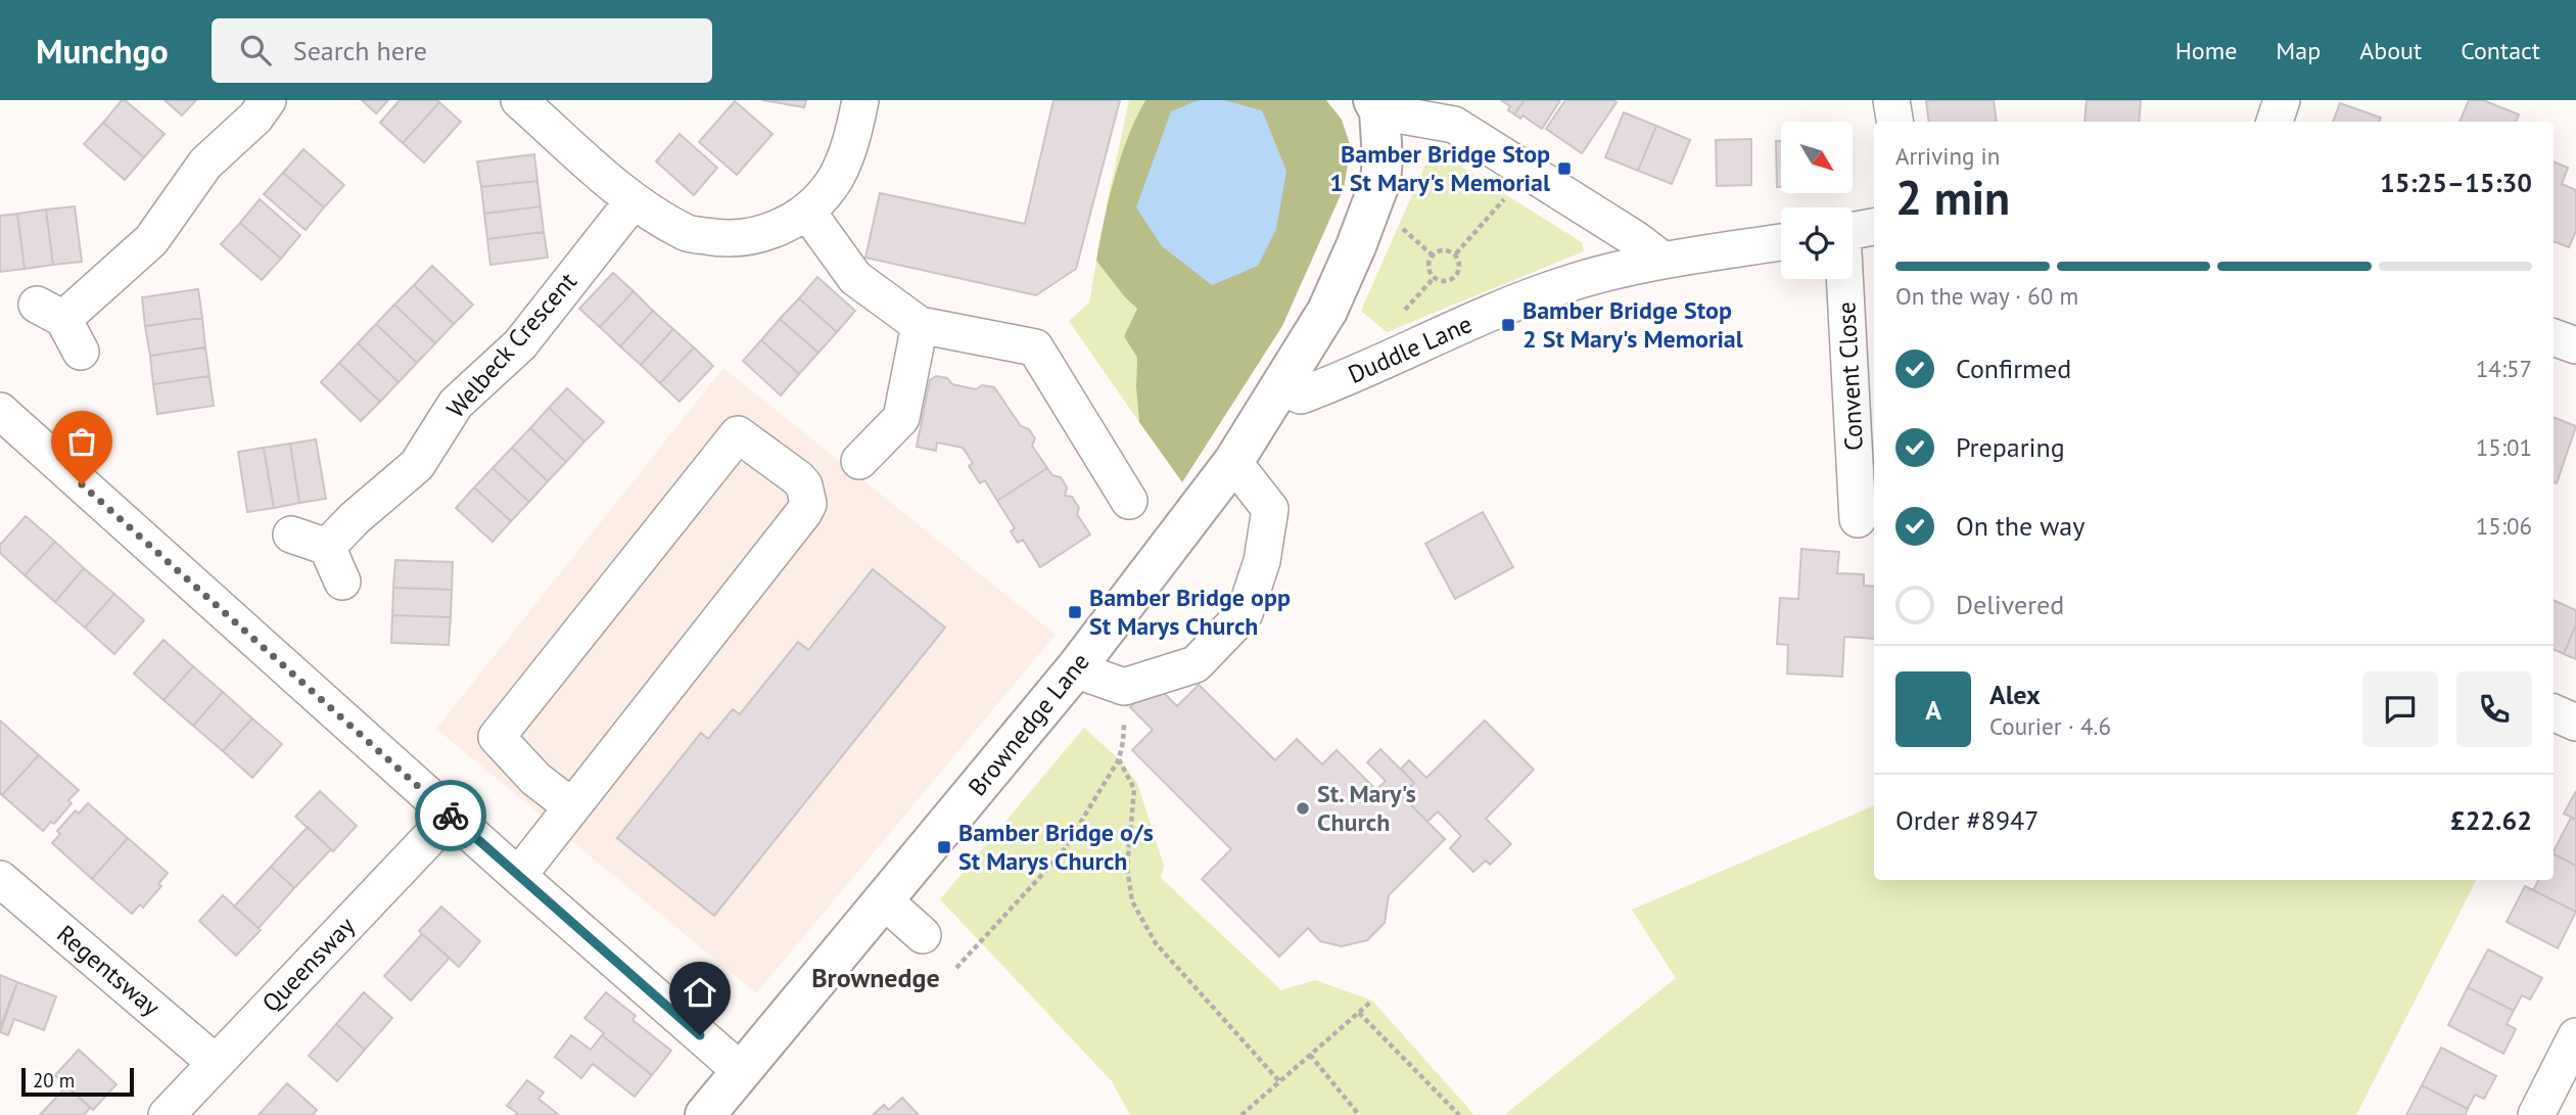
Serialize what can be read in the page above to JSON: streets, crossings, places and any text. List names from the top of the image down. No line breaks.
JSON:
{"streets":{"main road":["Brownedge Lane"],"street":["Welbeck Crescent","Duddle Lane","Convent Close","Queensway","Regentsway"]},"crossings":[["Duddle Lane","Brownedge Lane"],["Queensway","Regentsway"]],"districts":["Brownedge"],"places":{"transit":["Bamber Bridge Stop 1 St Mary's Memorial","Bamber Bridge Stop 2 St Mary's Memorial","Bamber Bridge opp St Marys Church","Bamber Bridge o/s St Marys Church"],"other":["St. Mary's Church"]},"scale_bar":"20 m","north":"bottom right","page":{"header":"Munchgo","search":"Search here","nav":["Home","Map","About","Contact"],"heading":["2 min","Arriving in","15:25–15:30"],"panel":["Alex","Courier · 4.6","Order #8947","£22.62"],"bar":"On the way · 60 m","list":[["Confirmed","14:57"],["Preparing","15:01"],["On the way","15:06"],"Delivered"],"round":"A","scale":"20 m"}}
